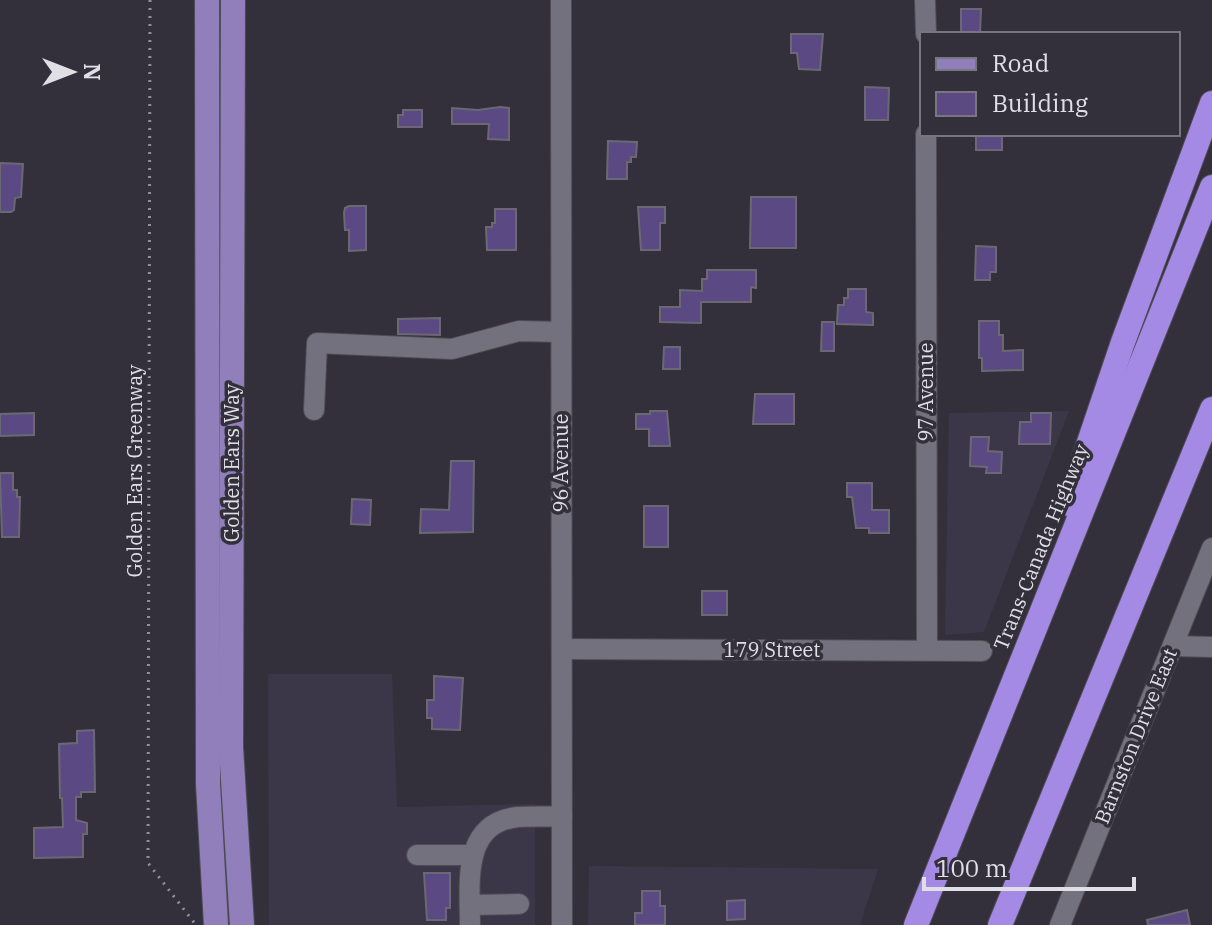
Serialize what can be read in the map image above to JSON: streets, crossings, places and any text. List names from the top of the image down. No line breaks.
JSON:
{"streets":{"highway":["Trans-Canada Highway"],"main road":["Golden Ears Way"],"street":["97 Avenue","96 Avenue","179 Street","Barnston Drive East"],"path":["Golden Ears Greenway"]},"crossings":[["97 Avenue","179 Street"],["96 Avenue","179 Street"]],"legend":["Road","Building"],"scale_bar":"100 m","north":"right"}
